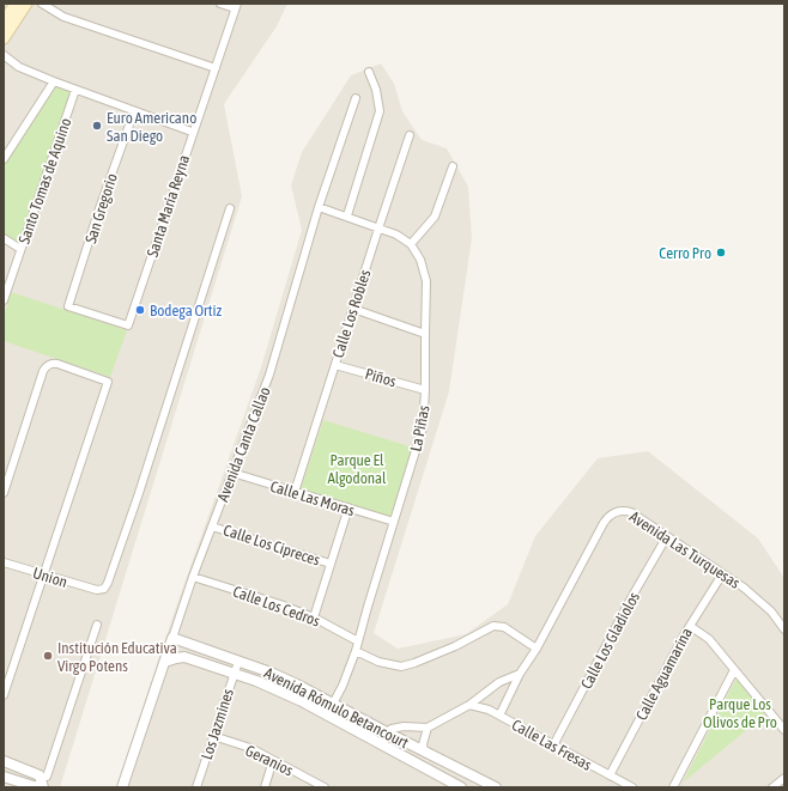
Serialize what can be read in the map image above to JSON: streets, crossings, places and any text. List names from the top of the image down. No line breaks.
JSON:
{"streets":{"street":["Santo Tomas de Aquino","Santa María Reyna","San Gregorio","Calle Los Robles","Piños","La Piñas","Avenida Canta Callao","Calle Las Moras","Calle Los Cipreces","Avenida Las Turquesas","Union","Calle Los Cedros","Calle Los Gladiolos","Calle Aguamarina","Avenida Rómulo Betancourt","Los Jazmines","Calle Las Fresas","Geranios"]},"crossings":[["Santa María Reyna","San Gregorio"],["Calle Los Robles","Piños"],["Calle Los Robles","Calle Las Moras"],["Piños","La Piñas"],["La Piñas","Calle Las Moras"],["La Piñas","Calle Los Cedros"],["La Piñas","Avenida Rómulo Betancourt"],["Avenida Canta Callao","Calle Las Moras"],["Avenida Canta Callao","Calle Los Cipreces"],["Avenida Canta Callao","Calle Los Cedros"],["Avenida Canta Callao","Avenida Rómulo Betancourt"],["Avenida Las Turquesas","Calle Los Gladiolos"],["Avenida Las Turquesas","Calle Aguamarina"],["Avenida Las Turquesas","Calle Las Fresas"],["Calle Los Gladiolos","Calle Las Fresas"],["Calle Aguamarina","Calle Las Fresas"],["Avenida Rómulo Betancourt","Los Jazmines"],["Los Jazmines","Geranios"]],"parks":["Parque El Algodonal","Parque Los Olivos de Pro"],"places":["Euro Americano San Diego","Cerro Pro","Bodega Ortiz","Institución Educativa Virgo Potens"]}
